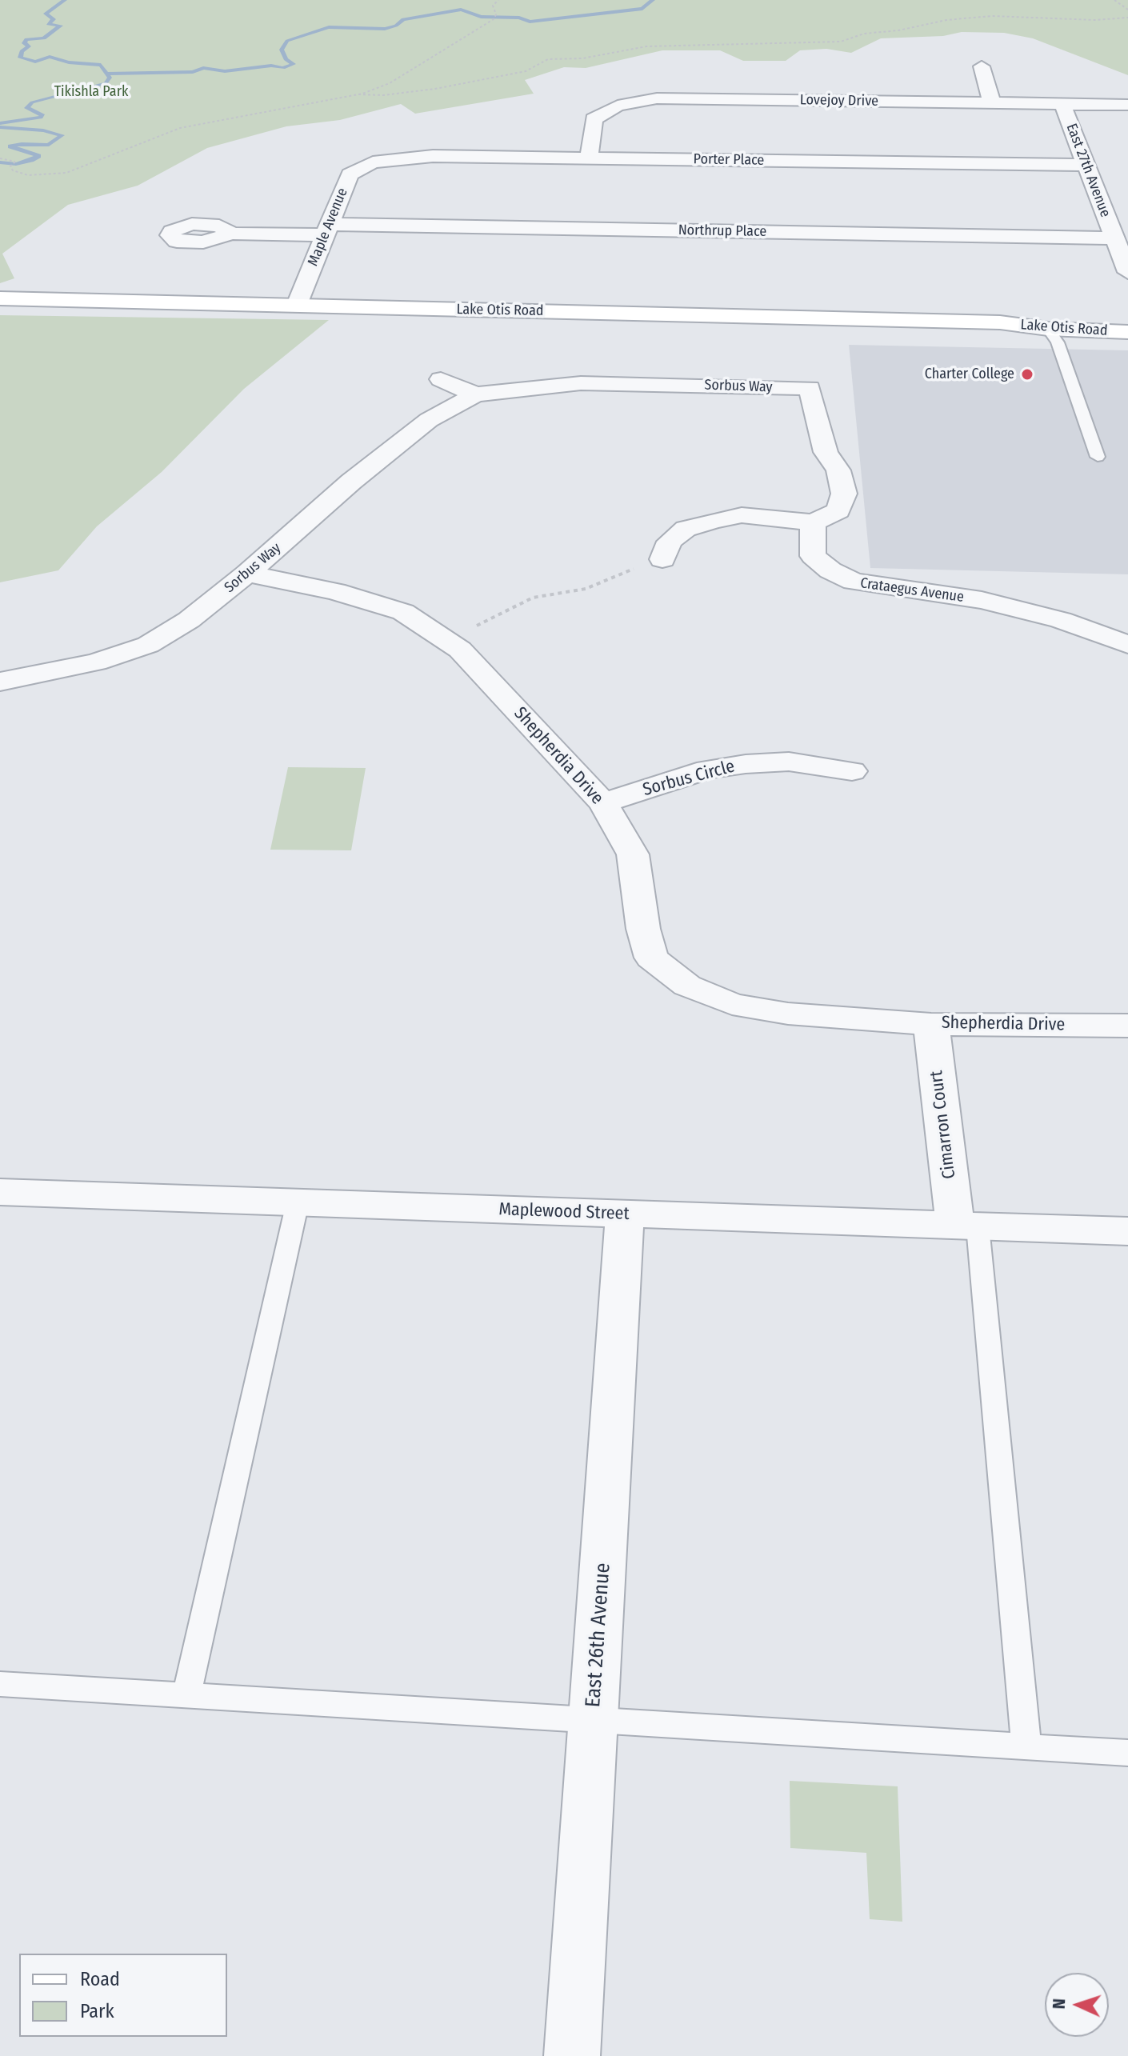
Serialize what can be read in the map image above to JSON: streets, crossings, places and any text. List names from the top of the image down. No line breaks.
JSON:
{"streets":{"main road":["Lake Otis Road"],"street":["Lovejoy Drive","Porter Place","East 27th Avenue","Maple Avenue","Northrup Place","Sorbus Way","Crataegus Avenue","Shepherdia Drive","Sorbus Circle","Cimarron Court","Maplewood Street","East 26th Avenue"]},"crossings":[["Lovejoy Drive","Porter Place"],["Lovejoy Drive","East 27th Avenue"],["Porter Place","East 27th Avenue"],["Porter Place","Maple Avenue"],["East 27th Avenue","Northrup Place"],["Maple Avenue","Northrup Place"],["Maple Avenue","Lake Otis Road"],["Sorbus Way","Crataegus Avenue"],["Sorbus Way","Shepherdia Drive"],["Shepherdia Drive","Sorbus Circle"],["Shepherdia Drive","Cimarron Court"],["Cimarron Court","Maplewood Street"],["Maplewood Street","East 26th Avenue"]],"parks":["Tikishla Park"],"places":["Charter College"],"legend":["Road","Park"],"north":"left"}
